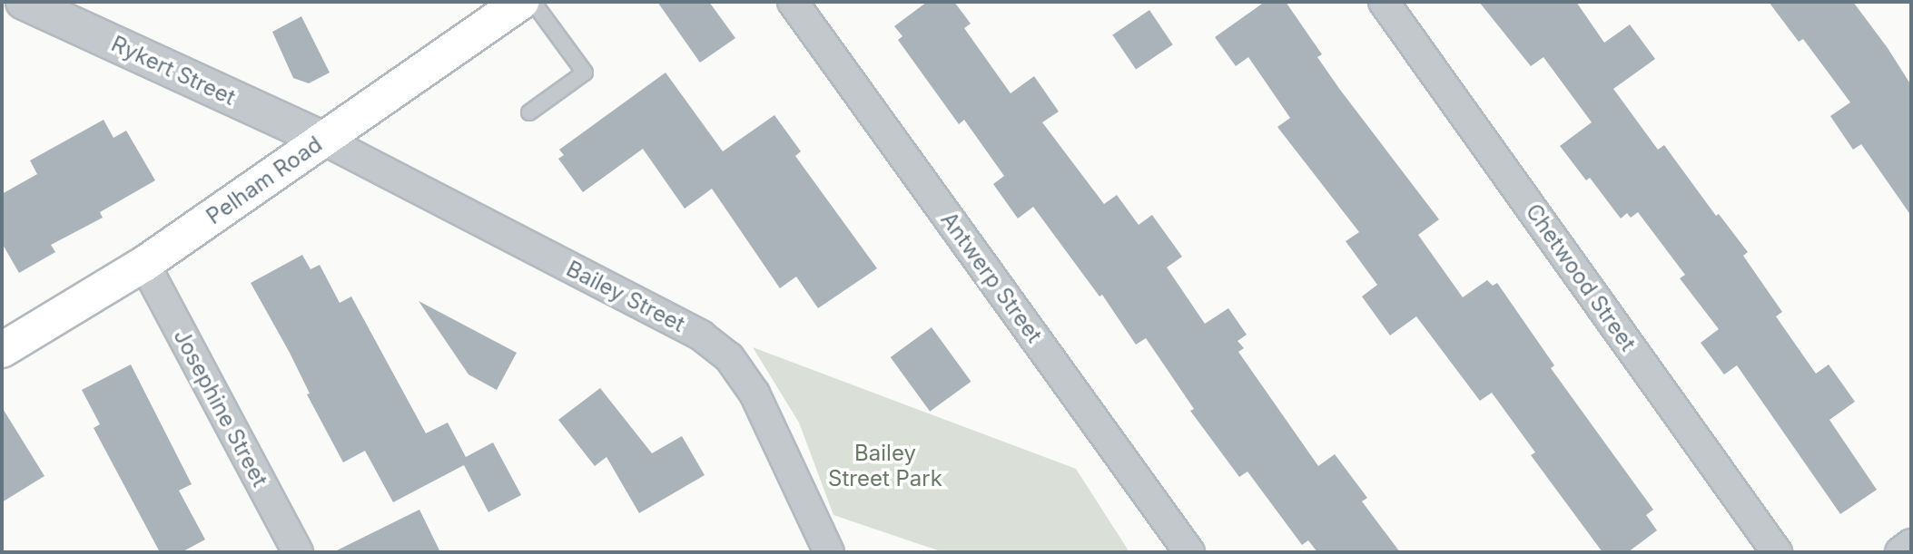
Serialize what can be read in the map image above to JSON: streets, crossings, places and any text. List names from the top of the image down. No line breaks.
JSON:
{"streets":{"main road":["Pelham Road"],"street":["Rykert Street","Antwerp Street","Chetwood Street","Bailey Street","Josephine Street"]},"crossings":[["Rykert Street","Pelham Road"],["Rykert Street","Bailey Street"],["Pelham Road","Bailey Street"],["Pelham Road","Josephine Street"]],"parks":["Bailey Street Park"]}
